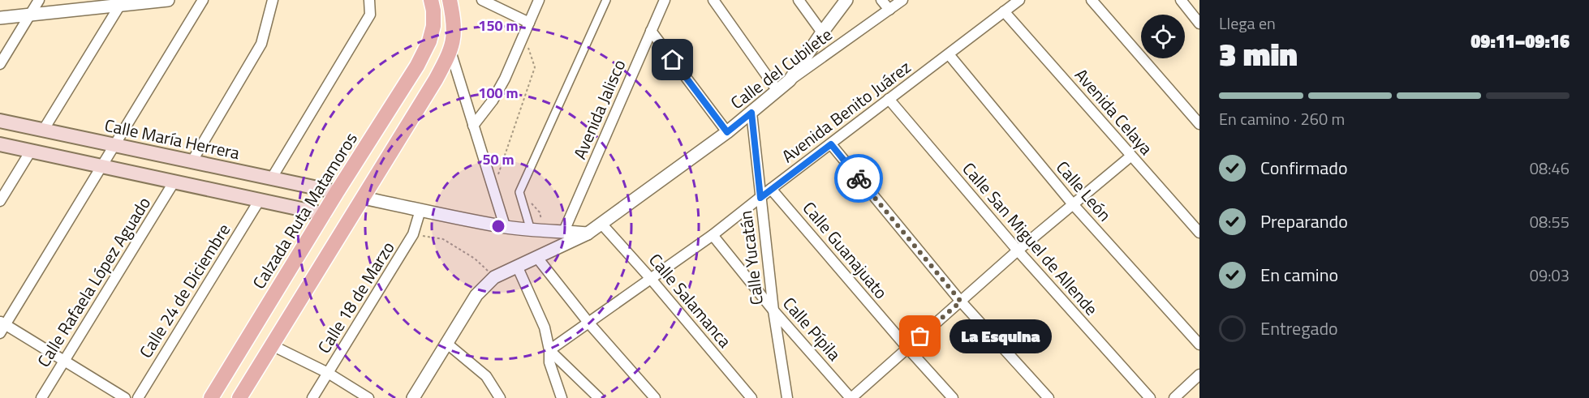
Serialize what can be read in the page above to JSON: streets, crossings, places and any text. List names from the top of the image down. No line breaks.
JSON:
{"streets":{"main road":["Calle María Herrera","Calzada Ruta Matamoros"],"street":["Calle del Cubilete","Avenida Jalisco","Avenida Benito Juárez","Avenida Celaya","Calle León","Calle San Miguel de Allende","Calle Guanajuato","Calle Yucatán","Calle Rafaela López Aguado","Calle 24 de Diciembre","Calle 18 de Marzo","Calle Salamanca","Calle Pípila"]},"crossings":[["Calle del Cubilete","Calle Yucatán"],["Calle del Cubilete","Calle Salamanca"],["Avenida Benito Juárez","Avenida Celaya"],["Avenida Benito Juárez","Calle León"],["Avenida Benito Juárez","Calle San Miguel de Allende"],["Avenida Benito Juárez","Calle Guanajuato"],["Avenida Benito Juárez","Calle Yucatán"],["Avenida Benito Juárez","Calle Salamanca"],["Avenida Benito Juárez","Calle Pípila"],["Calle María Herrera","Calzada Ruta Matamoros"],["Calle Yucatán","Calle Pípila"]],"places":["La Esquina"],"page":{"heading":["3 min","Llega en","09:11–09:16"],"bar":"En camino · 260 m","list":[["Confirmado","08:46"],["Preparando","08:55"],["En camino","09:03"],"Entregado"],"bubble":"La Esquina"},"rings":["150 m","100 m","50 m"]}
